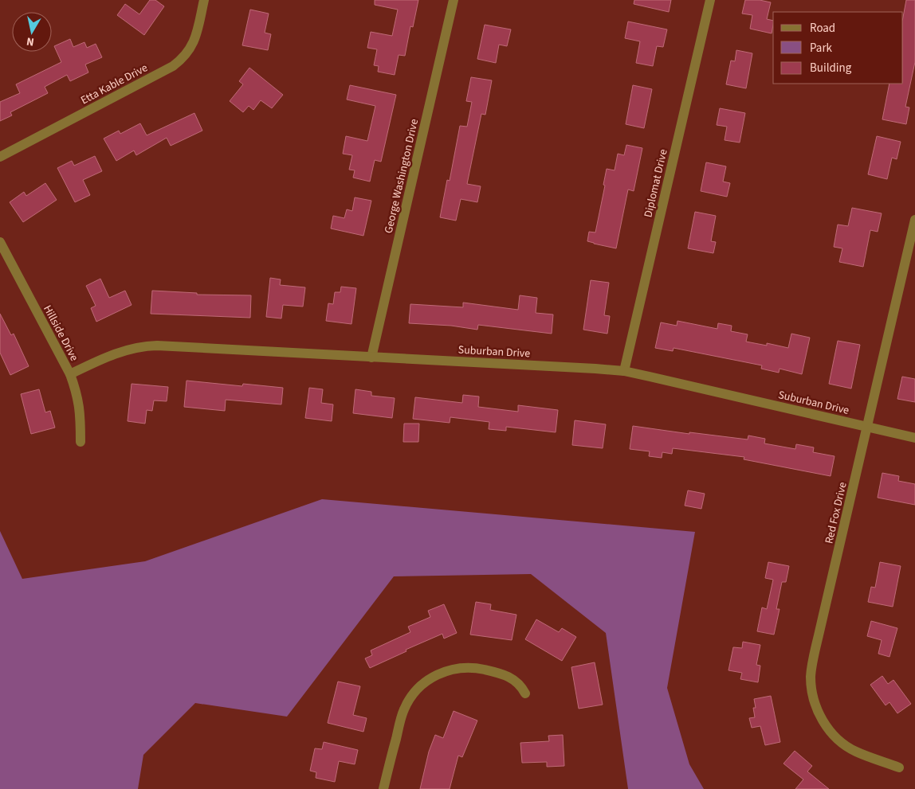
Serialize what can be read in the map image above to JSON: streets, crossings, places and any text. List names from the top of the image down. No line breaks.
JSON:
{"streets":{"street":["Etta Kable Drive","George Washington Drive","Diplomat Drive","Hillside Drive","Suburban Drive","Red Fox Drive"]},"crossings":[["George Washington Drive","Suburban Drive"],["Diplomat Drive","Suburban Drive"],["Hillside Drive","Suburban Drive"],["Suburban Drive","Red Fox Drive"]],"legend":["Road","Park","Building"],"north":"bottom"}
